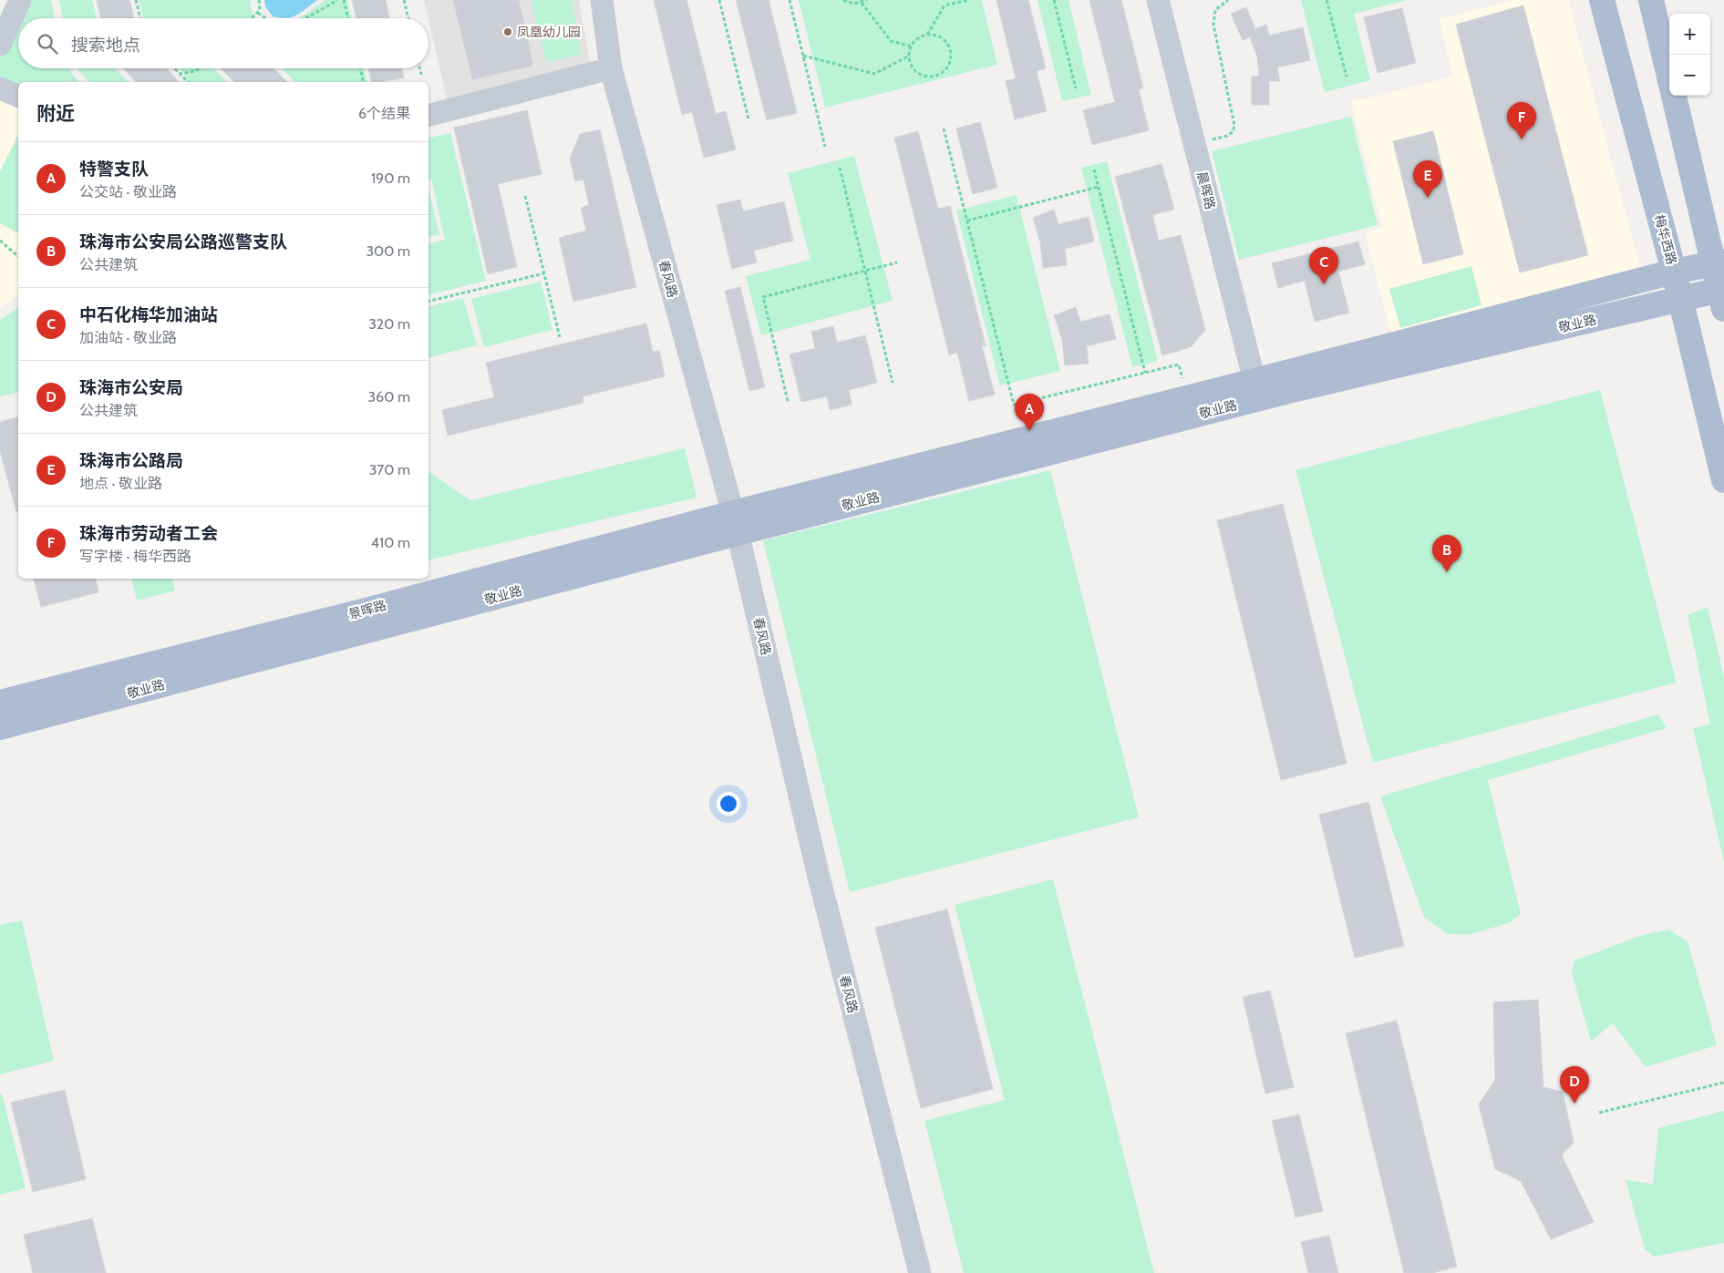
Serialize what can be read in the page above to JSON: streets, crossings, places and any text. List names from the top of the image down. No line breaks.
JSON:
{"streets":{"main road":["梅华西路","敬业路","景晖路"],"street":["晨晖路","春风路"]},"crossings":[["晨晖路","敬业路"],["梅华西路","敬业路"],["春风路","敬业路"],["春风路","景晖路"],["敬业路","景晖路"]],"places":["凤凰幼儿园"],"page":{"map_buttons":["+","−"],"search":"搜索地点","heading":["附近","6个结果"],"pins":["F","E","C","A","B","D"],"list":[{"mark":"A","name":"特警支队","note":"公交站 · 敬业路","value":"190 m"},{"mark":"B","name":"珠海市公安局公路巡警支队","note":"公共建筑","value":"300 m"},{"mark":"C","name":"中石化梅华加油站","note":"加油站 · 敬业路","value":"320 m"},{"mark":"D","name":"珠海市公安局","note":"公共建筑","value":"360 m"},{"mark":"E","name":"珠海市公路局","note":"地点 · 敬业路","value":"370 m"},{"mark":"F","name":"珠海市劳动者工会","note":"写字楼 · 梅华西路","value":"410 m"}]}}
